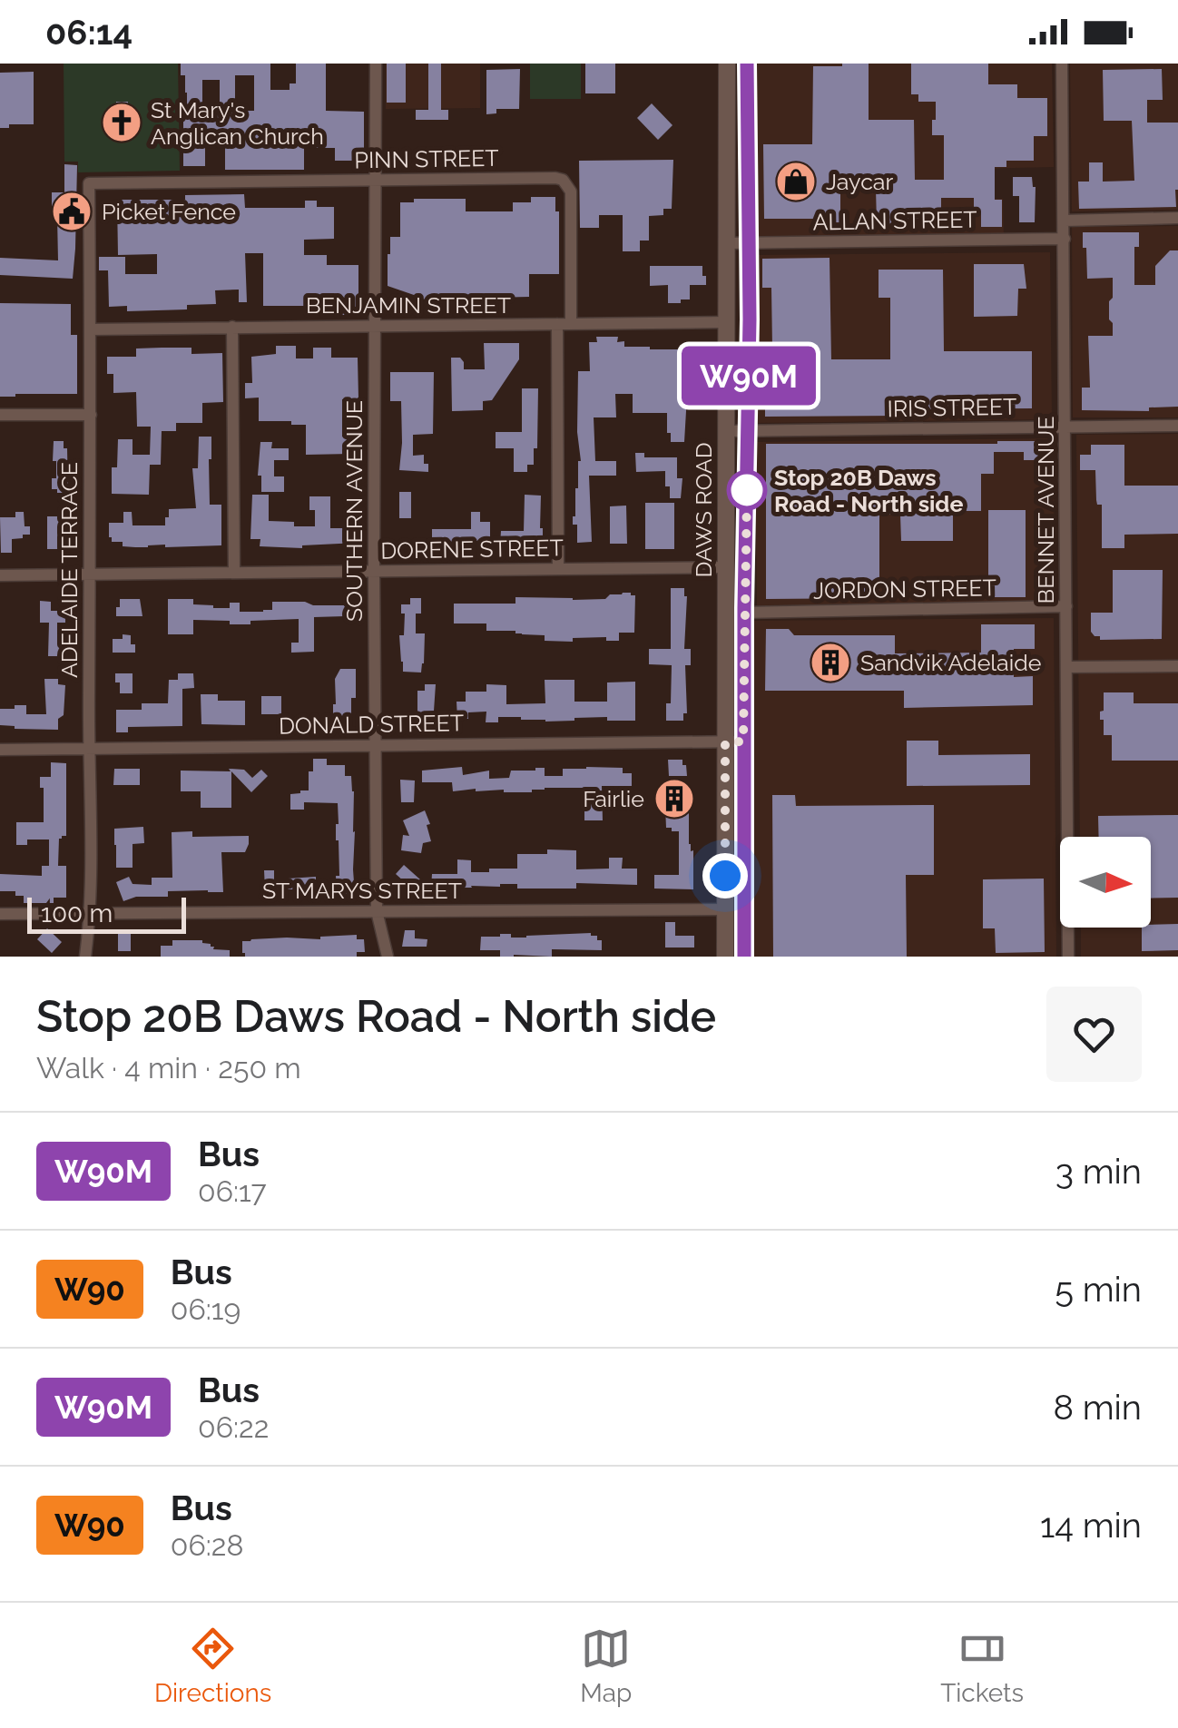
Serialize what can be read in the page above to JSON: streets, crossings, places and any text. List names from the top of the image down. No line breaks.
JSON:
{"streets":{"main road":["DAWS ROAD"],"street":["PINN STREET","ALLAN STREET","BENJAMIN STREET","IRIS STREET","BENNET AVENUE","SOUTHERN AVENUE","DORENE STREET","ADELAIDE TERRACE","JORDON STREET","DONALD STREET","ST MARYS STREET"]},"crossings":[["PINN STREET","BENJAMIN STREET"],["PINN STREET","SOUTHERN AVENUE"],["PINN STREET","ADELAIDE TERRACE"],["ALLAN STREET","DAWS ROAD"],["ALLAN STREET","BENNET AVENUE"],["BENJAMIN STREET","DAWS ROAD"],["BENJAMIN STREET","SOUTHERN AVENUE"],["BENJAMIN STREET","ADELAIDE TERRACE"],["IRIS STREET","DAWS ROAD"],["IRIS STREET","BENNET AVENUE"],["DAWS ROAD","DORENE STREET"],["DAWS ROAD","JORDON STREET"],["DAWS ROAD","DONALD STREET"],["DAWS ROAD","ST MARYS STREET"],["BENNET AVENUE","JORDON STREET"],["SOUTHERN AVENUE","DORENE STREET"],["SOUTHERN AVENUE","DONALD STREET"],["SOUTHERN AVENUE","ST MARYS STREET"],["DORENE STREET","ADELAIDE TERRACE"],["ADELAIDE TERRACE","DONALD STREET"],["ADELAIDE TERRACE","ST MARYS STREET"]],"places":{"church":["St Mary's Anglican Church"],"shop":["Jaycar"],"public building":["Picket Fence"],"other":["Stop 20B Daws Road - North side"],"building":["Sandvik Adelaide","Fairlie"]},"lines":["bus line W90M"],"scale_bar":"100 m","north":"right","page":{"status":"06:14","on_map":"W90M","scale":"100 m","heading":["Stop 20B Daws Road - North side","Walk · 4 min · 250 m"],"list":[{"mark":"W90M","name":"Bus","note":"06:17","value":"3 min"},{"mark":"W90","name":"Bus","note":"06:19","value":"5 min"},{"mark":"W90M","name":"Bus","note":"06:22","value":"8 min"},{"mark":"W90","name":"Bus","note":"06:28","value":"14 min"}],"tabs":["Directions","Map","Tickets"]}}
